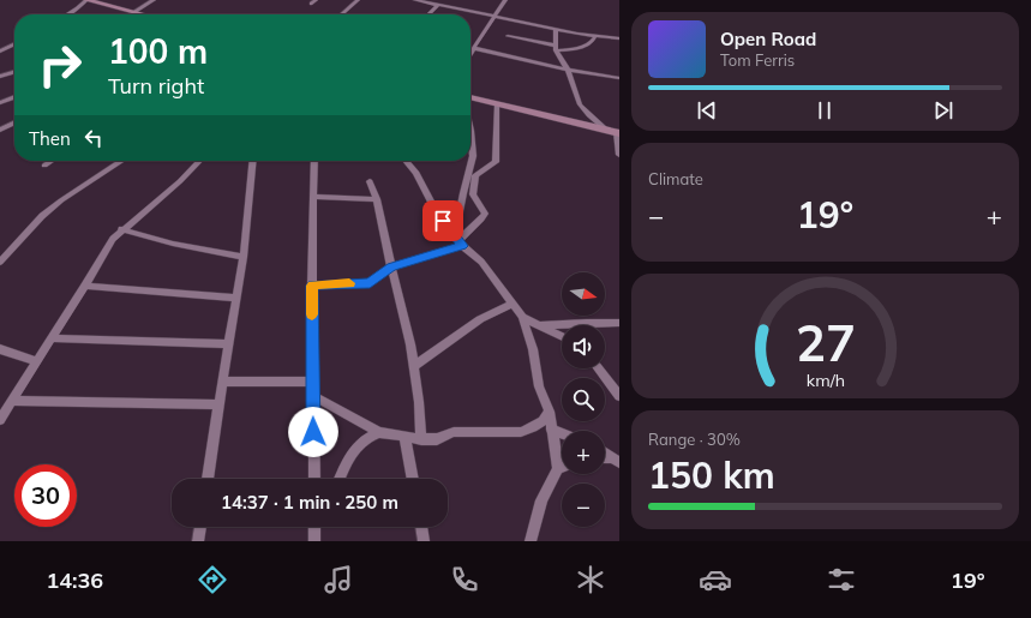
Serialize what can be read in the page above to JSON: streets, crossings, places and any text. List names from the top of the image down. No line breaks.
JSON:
{"north":"right","page":{"turn":["100 m","Turn right"],"song":["Open Road","Tom Ferris"],"then":"Then","tile":["Climate",["Range · 30%","150 km"]],"heat":["−","19°","+"],"map_buttons":["+","−"],"limit":"30","trip":"14:37 · 1 min · 250 m","tabs":["14:36","19°"],"gauge":["27","km/h"]}}
